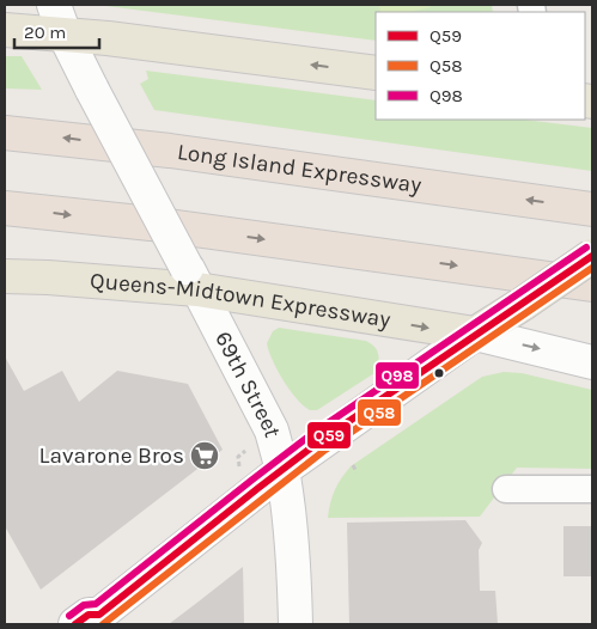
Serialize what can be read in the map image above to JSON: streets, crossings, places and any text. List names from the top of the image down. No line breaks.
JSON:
{"streets":{"highway":["Long Island Expressway"],"main road":["Queens-Midtown Expressway","69th Street"]},"crossings":[["Queens-Midtown Expressway","69th Street"]],"places":{"supermarket":["Lavarone Bros"]},"lines":["transit line Q98","transit line Q59","transit line Q58"],"legend":["Q59","Q58","Q98"],"scale_bar":"20 m"}
